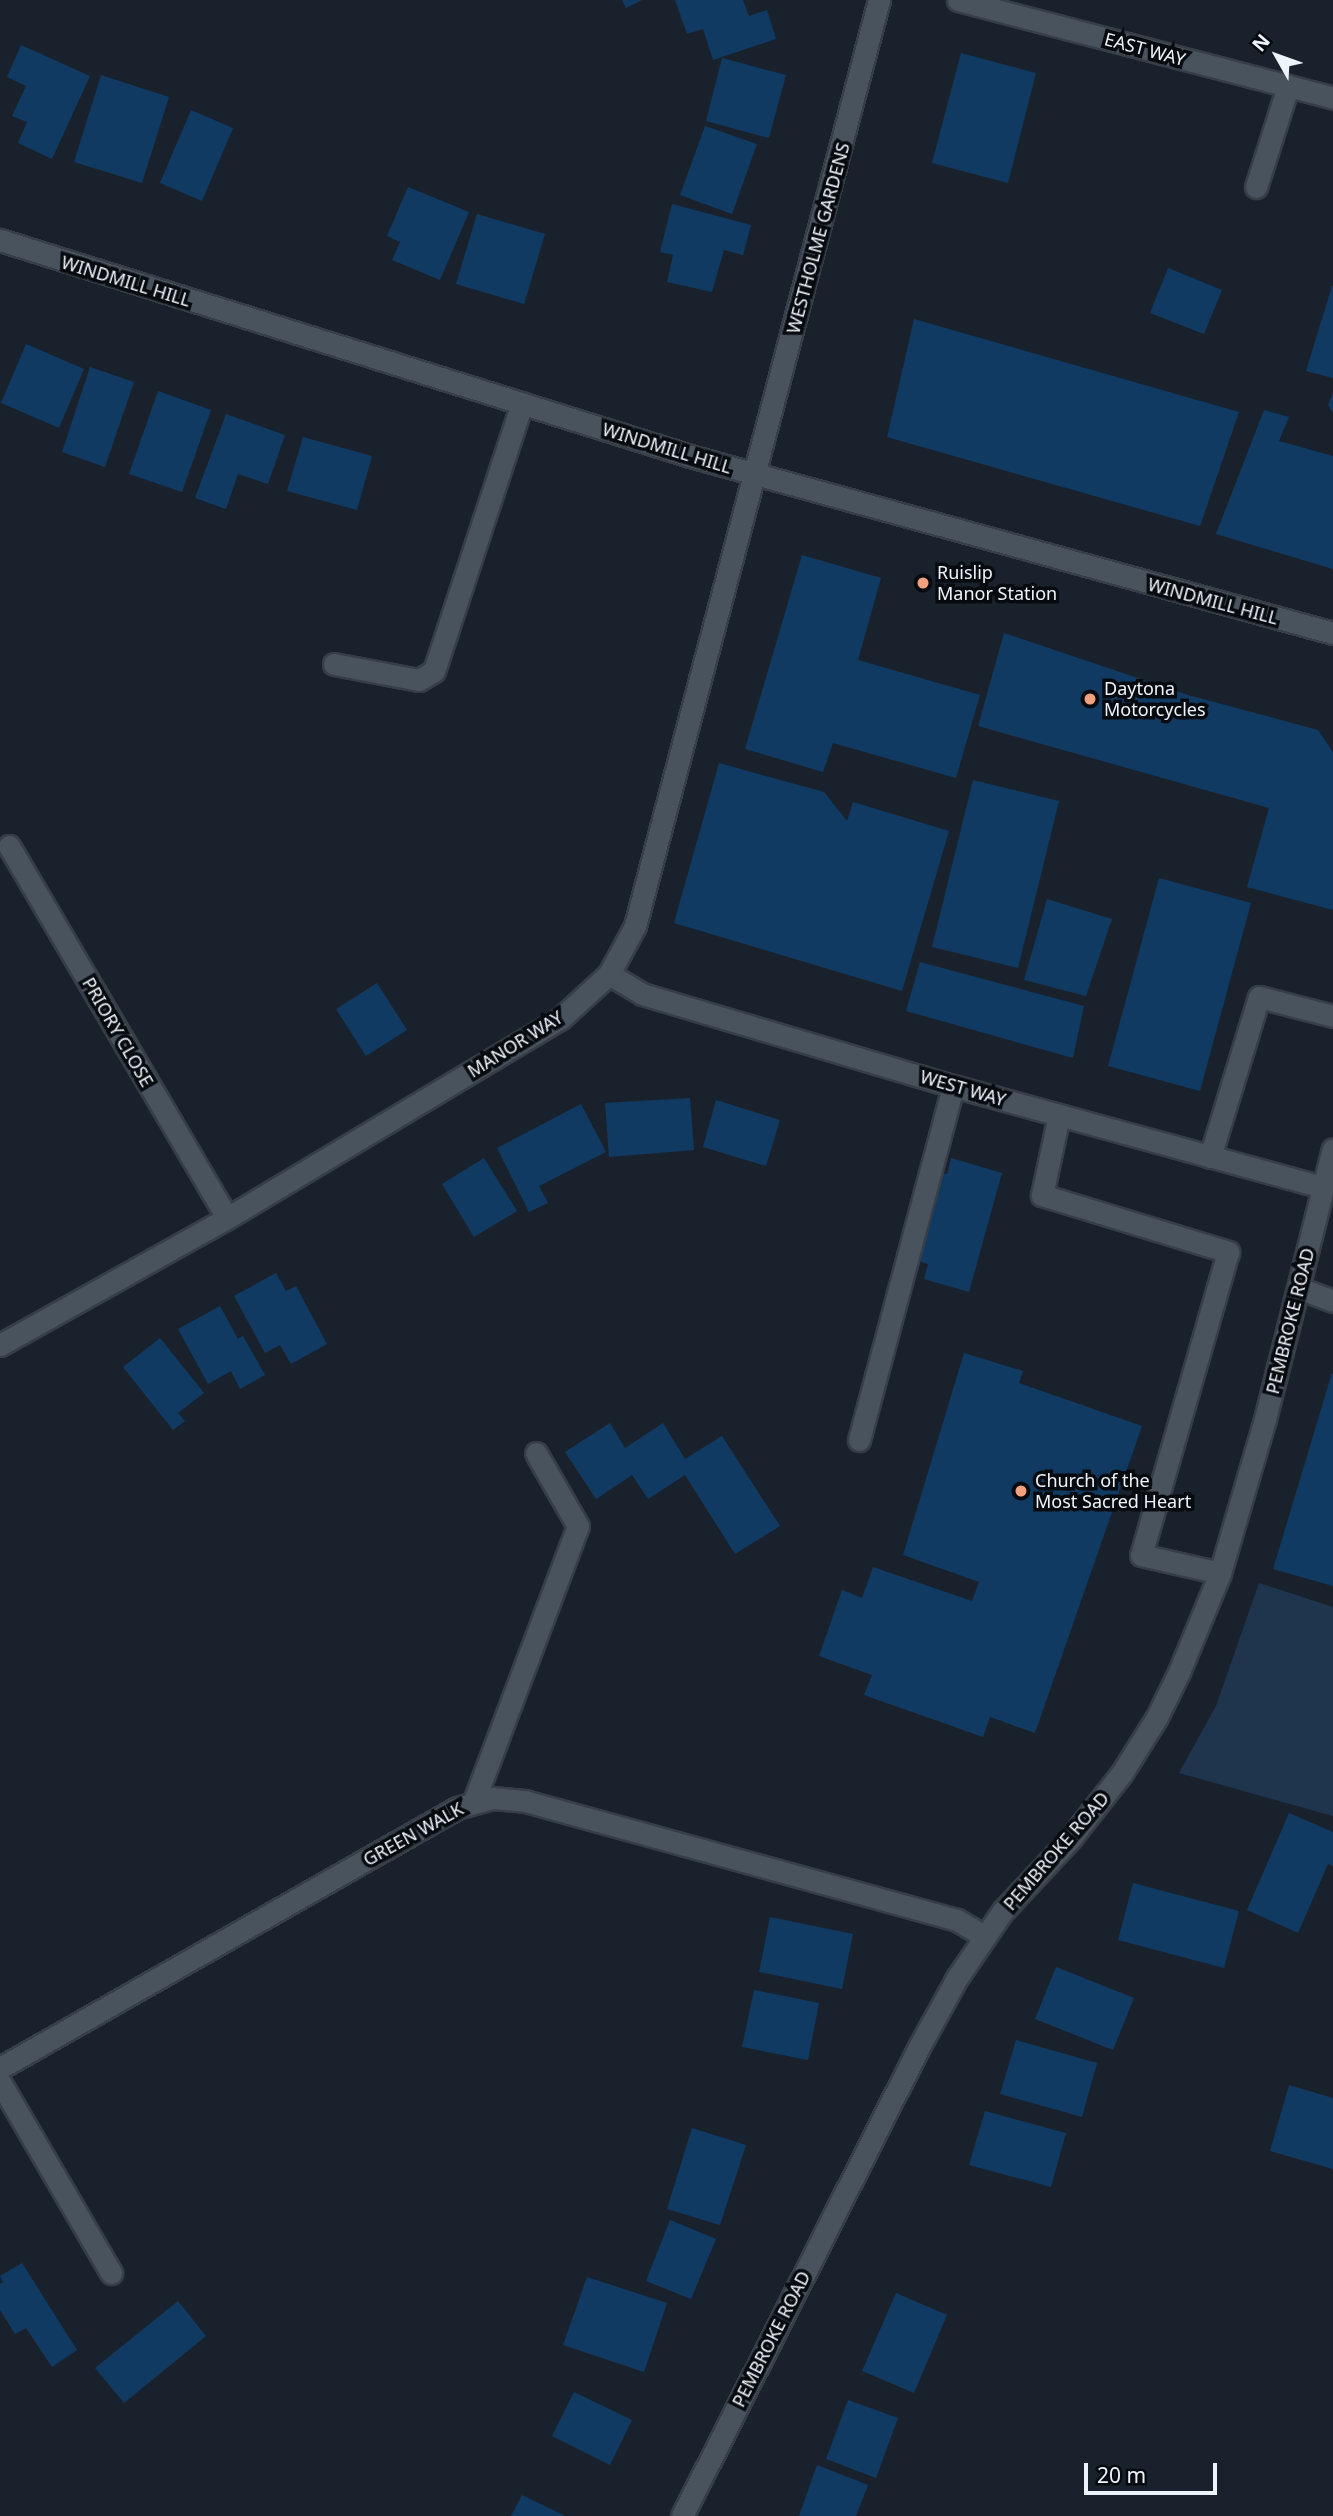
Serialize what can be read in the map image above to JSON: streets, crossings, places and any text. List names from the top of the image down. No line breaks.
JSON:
{"streets":{"street":["EAST WAY","WESTHOLME GARDENS","WINDMILL HILL","PRIORY CLOSE","MANOR WAY","WEST WAY","PEMBROKE ROAD","GREEN WALK"]},"crossings":[["WESTHOLME GARDENS","WINDMILL HILL"],["WESTHOLME GARDENS","MANOR WAY"],["WINDMILL HILL","MANOR WAY"],["PRIORY CLOSE","MANOR WAY"],["MANOR WAY","WEST WAY"],["WEST WAY","PEMBROKE ROAD"],["PEMBROKE ROAD","GREEN WALK"]],"places":["Ruislip Manor Station","Daytona Motorcycles","Church of the Most Sacred Heart"],"scale_bar":"20 m","north":"top left"}
